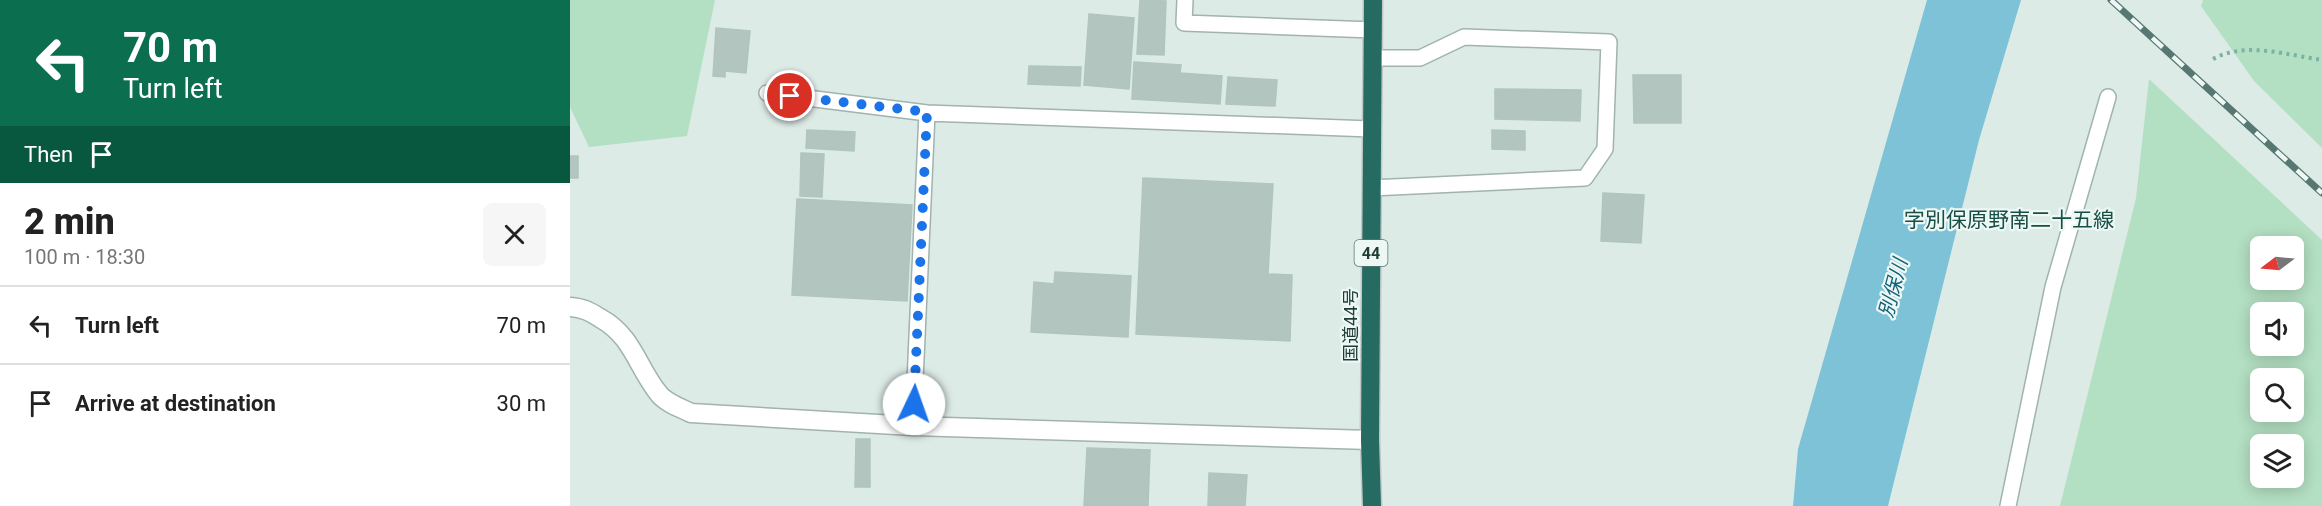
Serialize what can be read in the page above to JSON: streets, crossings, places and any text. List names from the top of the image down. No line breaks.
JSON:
{"streets":{"highway":["44","国道44号"]},"districts":["字別保原野南二十五線"],"water":["別保川"],"north":"left","page":{"turn":["70 m","Turn left"],"then":"Then","heading":["2 min","100 m · 18:30"],"list":[{"name":"Turn left","value":"70 m"},{"name":"Arrive at destination","value":"30 m"}]}}
